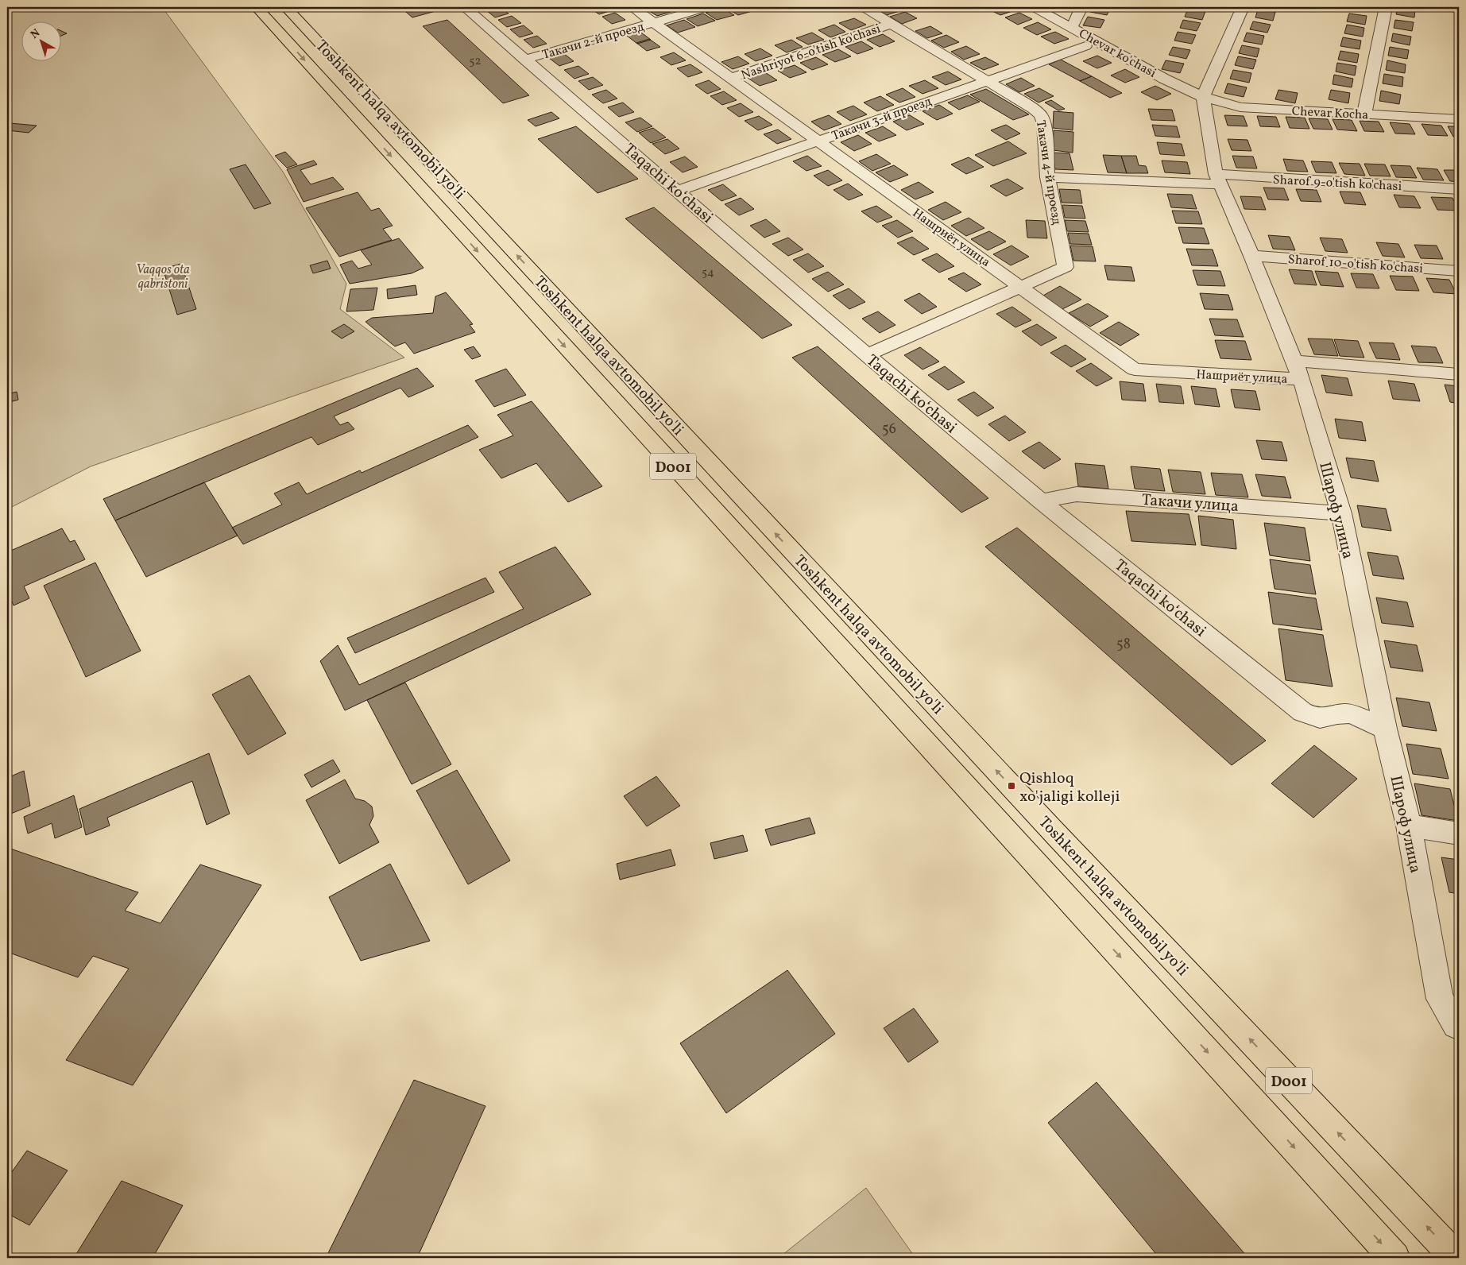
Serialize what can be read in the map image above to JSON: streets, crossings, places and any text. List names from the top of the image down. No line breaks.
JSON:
{"streets":{"highway":["Toshkent halqa avtomobil yo'li","D001"],"street":["Такачи 2-й проезд","Nashriyot 6-o'tish ko'chasi","Chevar ko'chasi","Chevar Kocha","Такачи 3-й проезд","Такачи 4-й проезд","Sharof 9-o'tish ko'chasi","Taqachi koʻchasi","Нашриёт улица","Sharof 10-o'tish ko'chasi","Такачи улица","Шароф улица"]},"crossings":[["Такачи 2-й проезд","Taqachi koʻchasi"],["Такачи 2-й проезд","Нашриёт улица"],["Nashriyot 6-o'tish ko'chasi","Такачи 4-й проезд"],["Nashriyot 6-o'tish ko'chasi","Нашриёт улица"],["Chevar ko'chasi","Chevar Kocha"],["Chevar ko'chasi","Шароф улица"],["Chevar Kocha","Шароф улица"],["Такачи 3-й проезд","Такачи 4-й проезд"],["Такачи 3-й проезд","Taqachi koʻchasi"],["Такачи 3-й проезд","Нашриёт улица"],["Такачи 4-й проезд","Sharof 9-o'tish ko'chasi"],["Такачи 4-й проезд","Taqachi koʻchasi"],["Такачи 4-й проезд","Нашриёт улица"],["Sharof 9-o'tish ko'chasi","Шароф улица"],["Taqachi koʻchasi","Такачи улица"],["Taqachi koʻchasi","Шароф улица"],["Нашриёт улица","Шароф улица"],["Sharof 10-o'tish ko'chasi","Шароф улица"],["Такачи улица","Шароф улица"]],"parks":["Vaqqos ota qabristoni"],"places":{"transit":["Qishloq xo'jaligi kolleji"]},"house_numbers":["52","54","56","58"],"north":"top left"}
